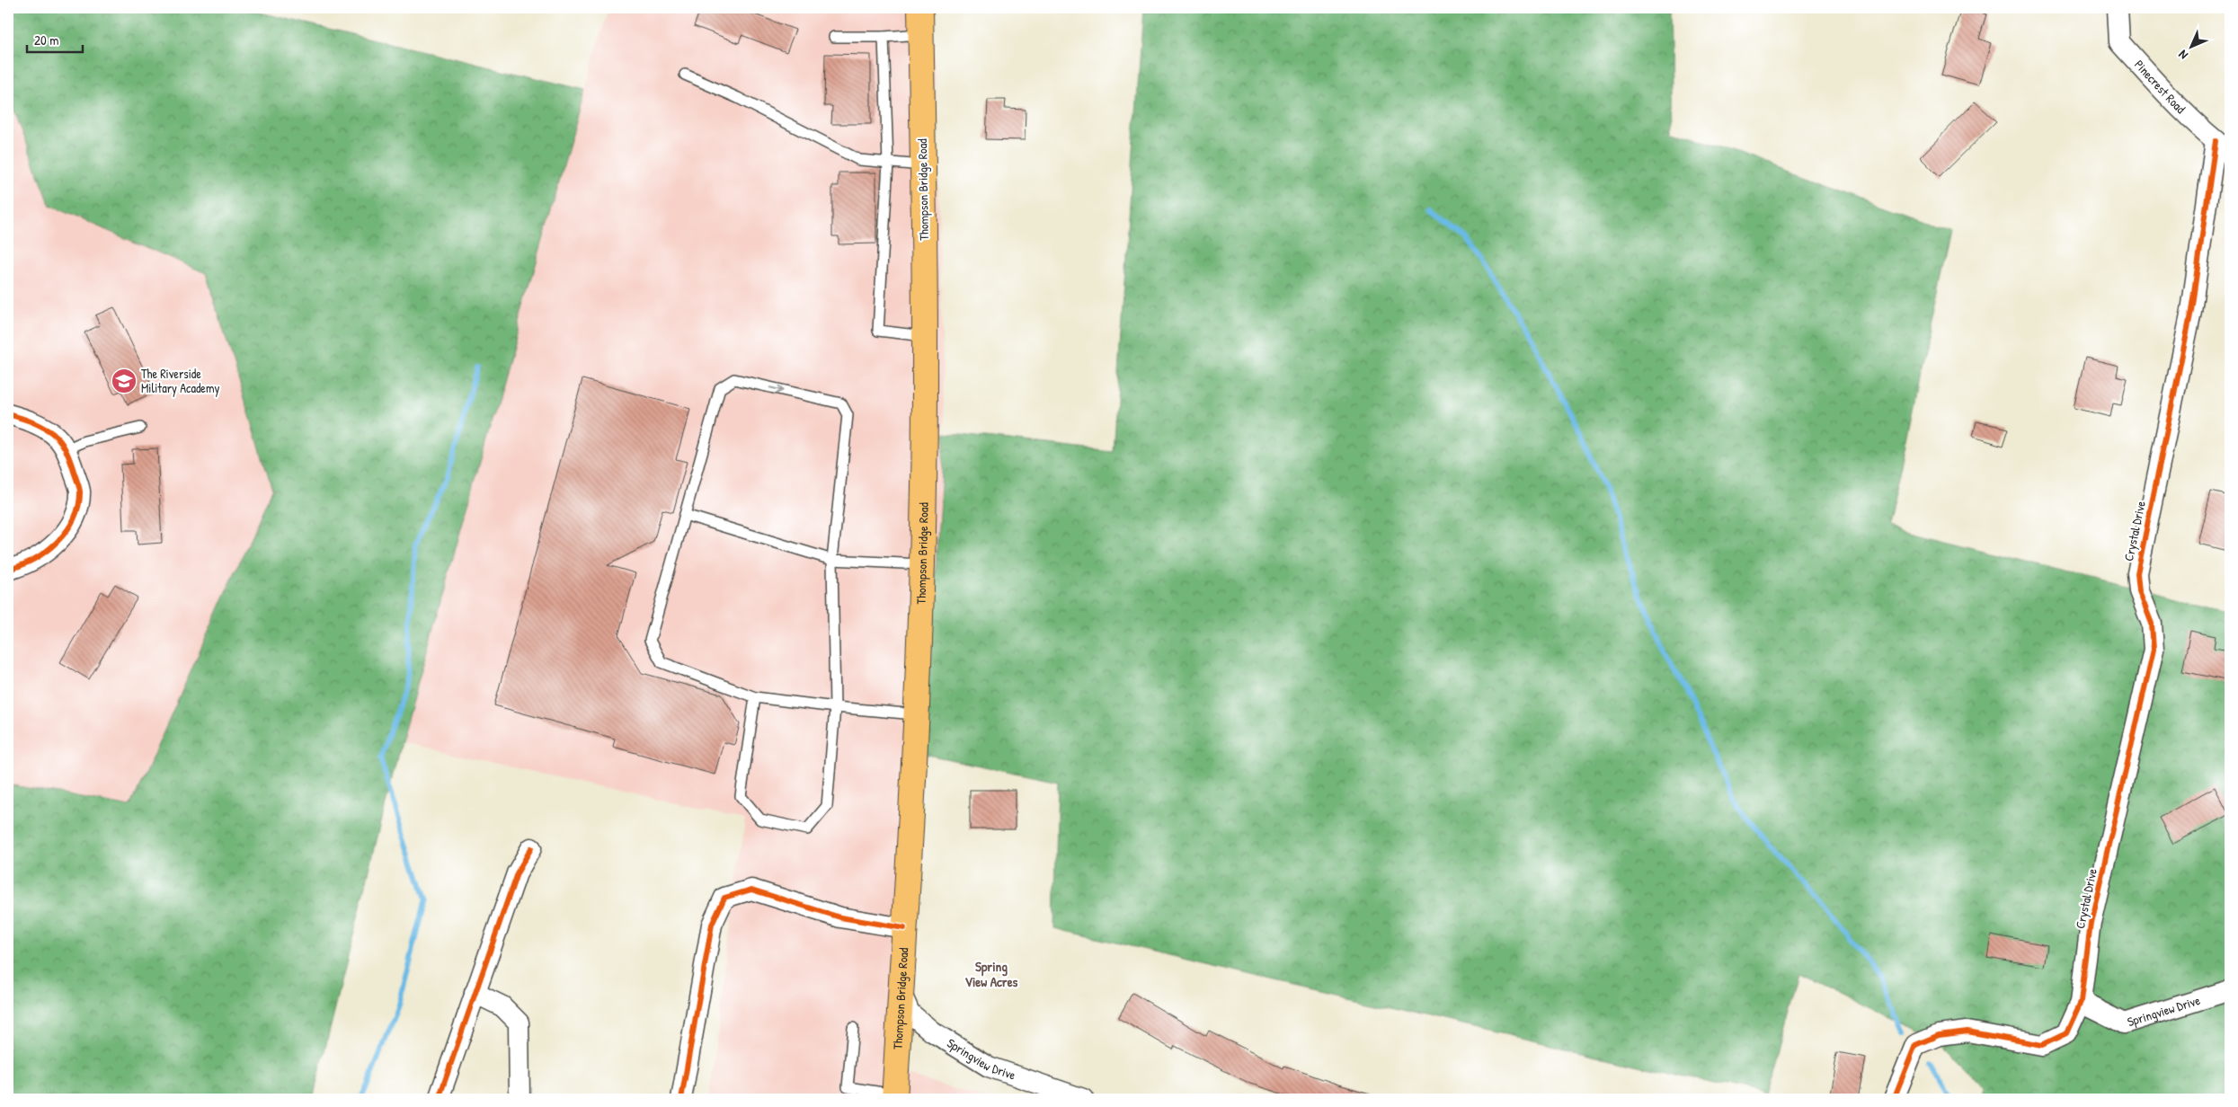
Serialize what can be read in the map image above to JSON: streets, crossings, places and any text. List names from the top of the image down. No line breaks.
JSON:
{"streets":{"highway":["Thompson Bridge Road"],"street":["Pinecrest Road","Crystal Drive","Springview Drive"]},"crossings":[["Pinecrest Road","Crystal Drive"],["Thompson Bridge Road","Springview Drive"],["Crystal Drive","Springview Drive"]],"districts":["Spring View Acres"],"places":{"school or university":["The Riverside Military Academy"]},"scale_bar":"20 m","north":"bottom left"}
